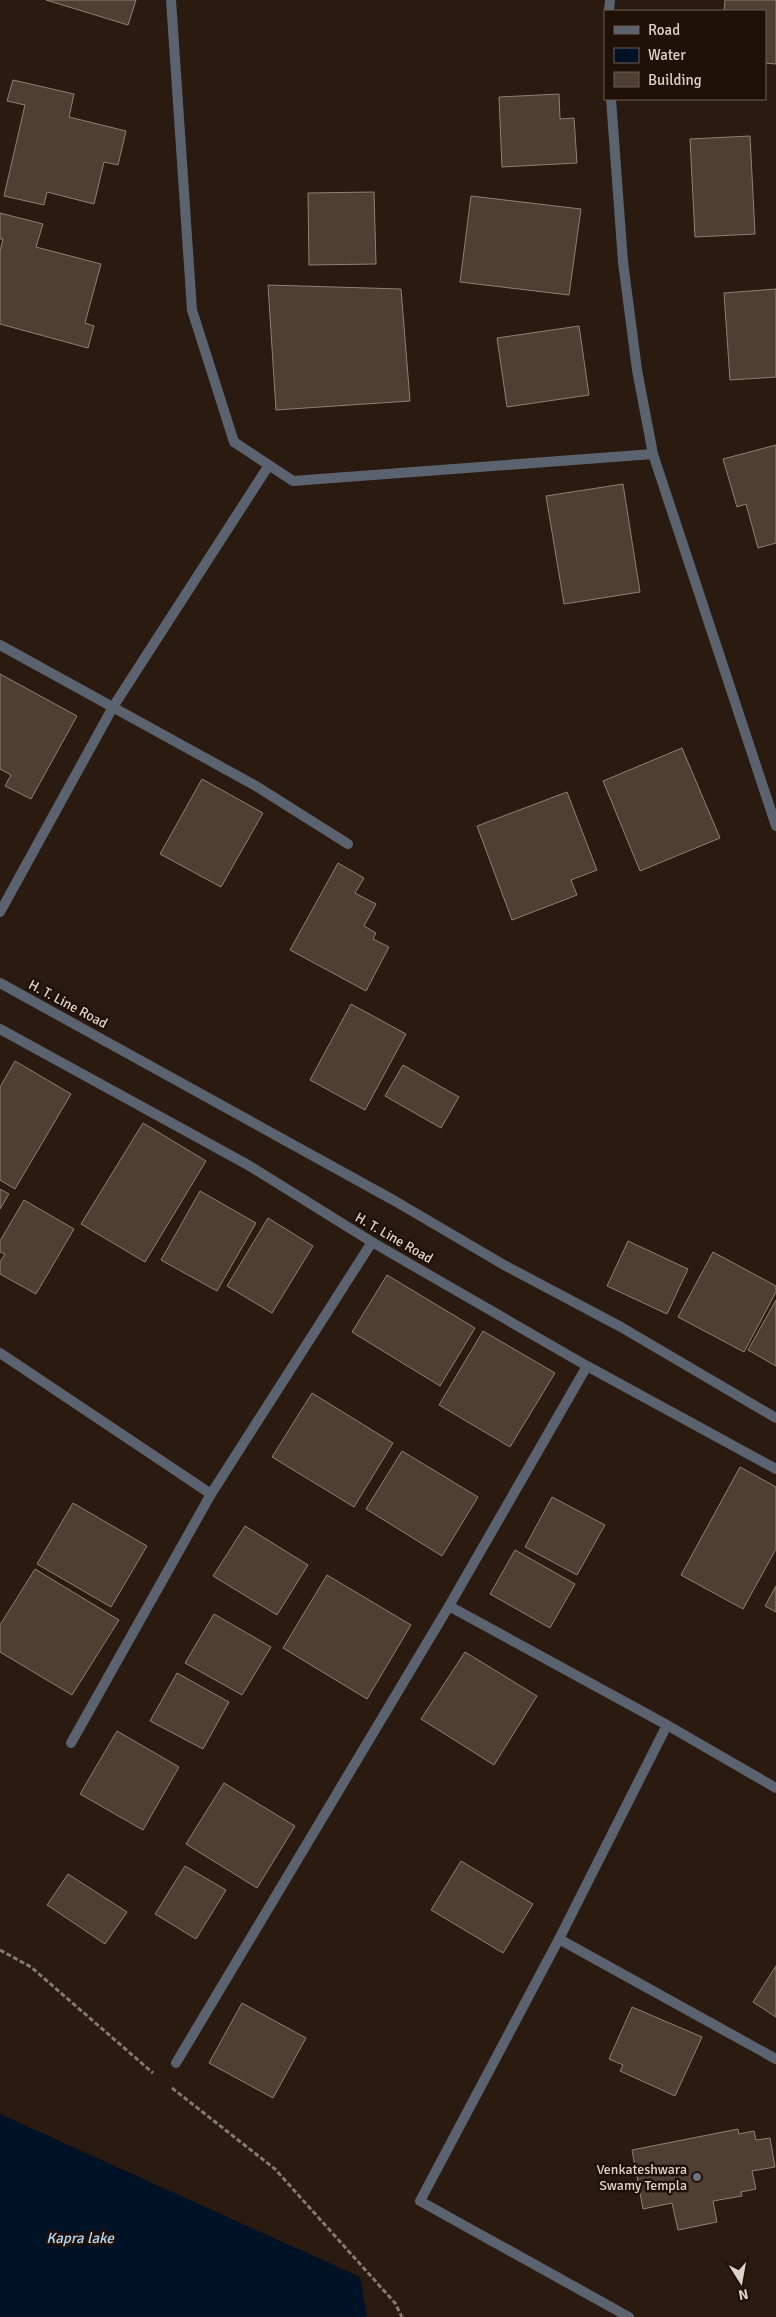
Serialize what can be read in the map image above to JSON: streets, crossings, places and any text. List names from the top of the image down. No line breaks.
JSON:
{"streets":{"street":["H. T. Line Road"]},"water":["Kapra lake"],"places":["Venkateshwara Swamy Templa"],"legend":["Road","Water","Building"],"north":"bottom"}
